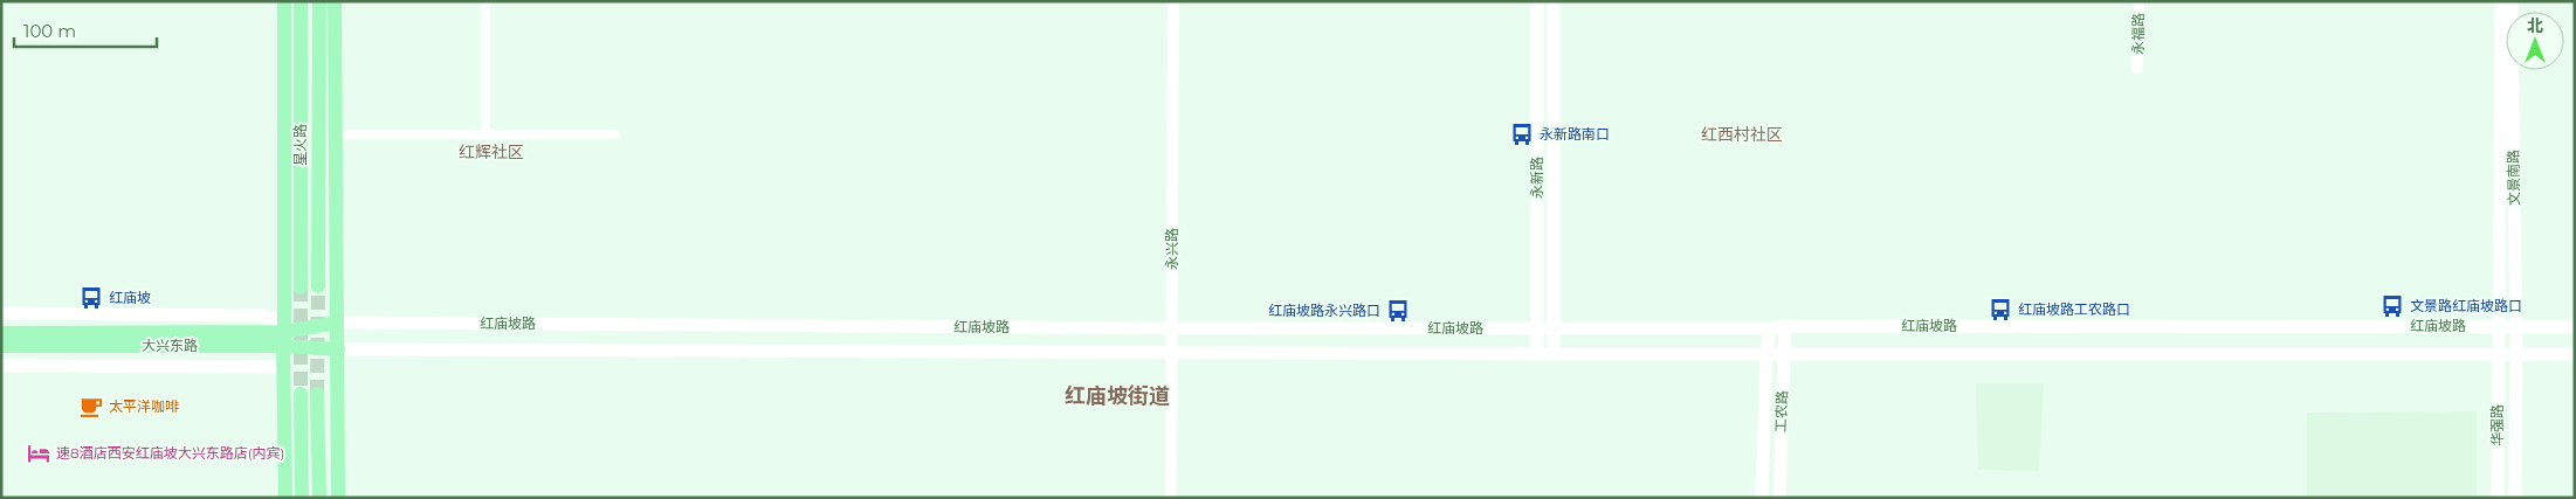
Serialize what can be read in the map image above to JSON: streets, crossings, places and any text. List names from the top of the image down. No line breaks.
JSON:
{"streets":{"main road":["星火路","永新路","文景南路","红庙坡路","大兴东路","工农路","华强路"],"street":["永福路","永兴路"]},"crossings":[["永新路","红庙坡路"],["文景南路","红庙坡路"],["文景南路","华强路"],["永兴路","红庙坡路"],["红庙坡路","大兴东路"],["红庙坡路","工农路"],["红庙坡路","华强路"]],"districts":["红西村社区","红辉社区","红庙坡街道"],"places":{"bus stop":["永新路南口","红庙坡","文景路红庙坡路口","红庙坡路工农路口","红庙坡路永兴路口"],"cafe":["太平洋咖啡"],"hotel":["速8酒店西安红庙坡大兴东路店(内宾)"]},"scale_bar":"100 m","north":"top"}
